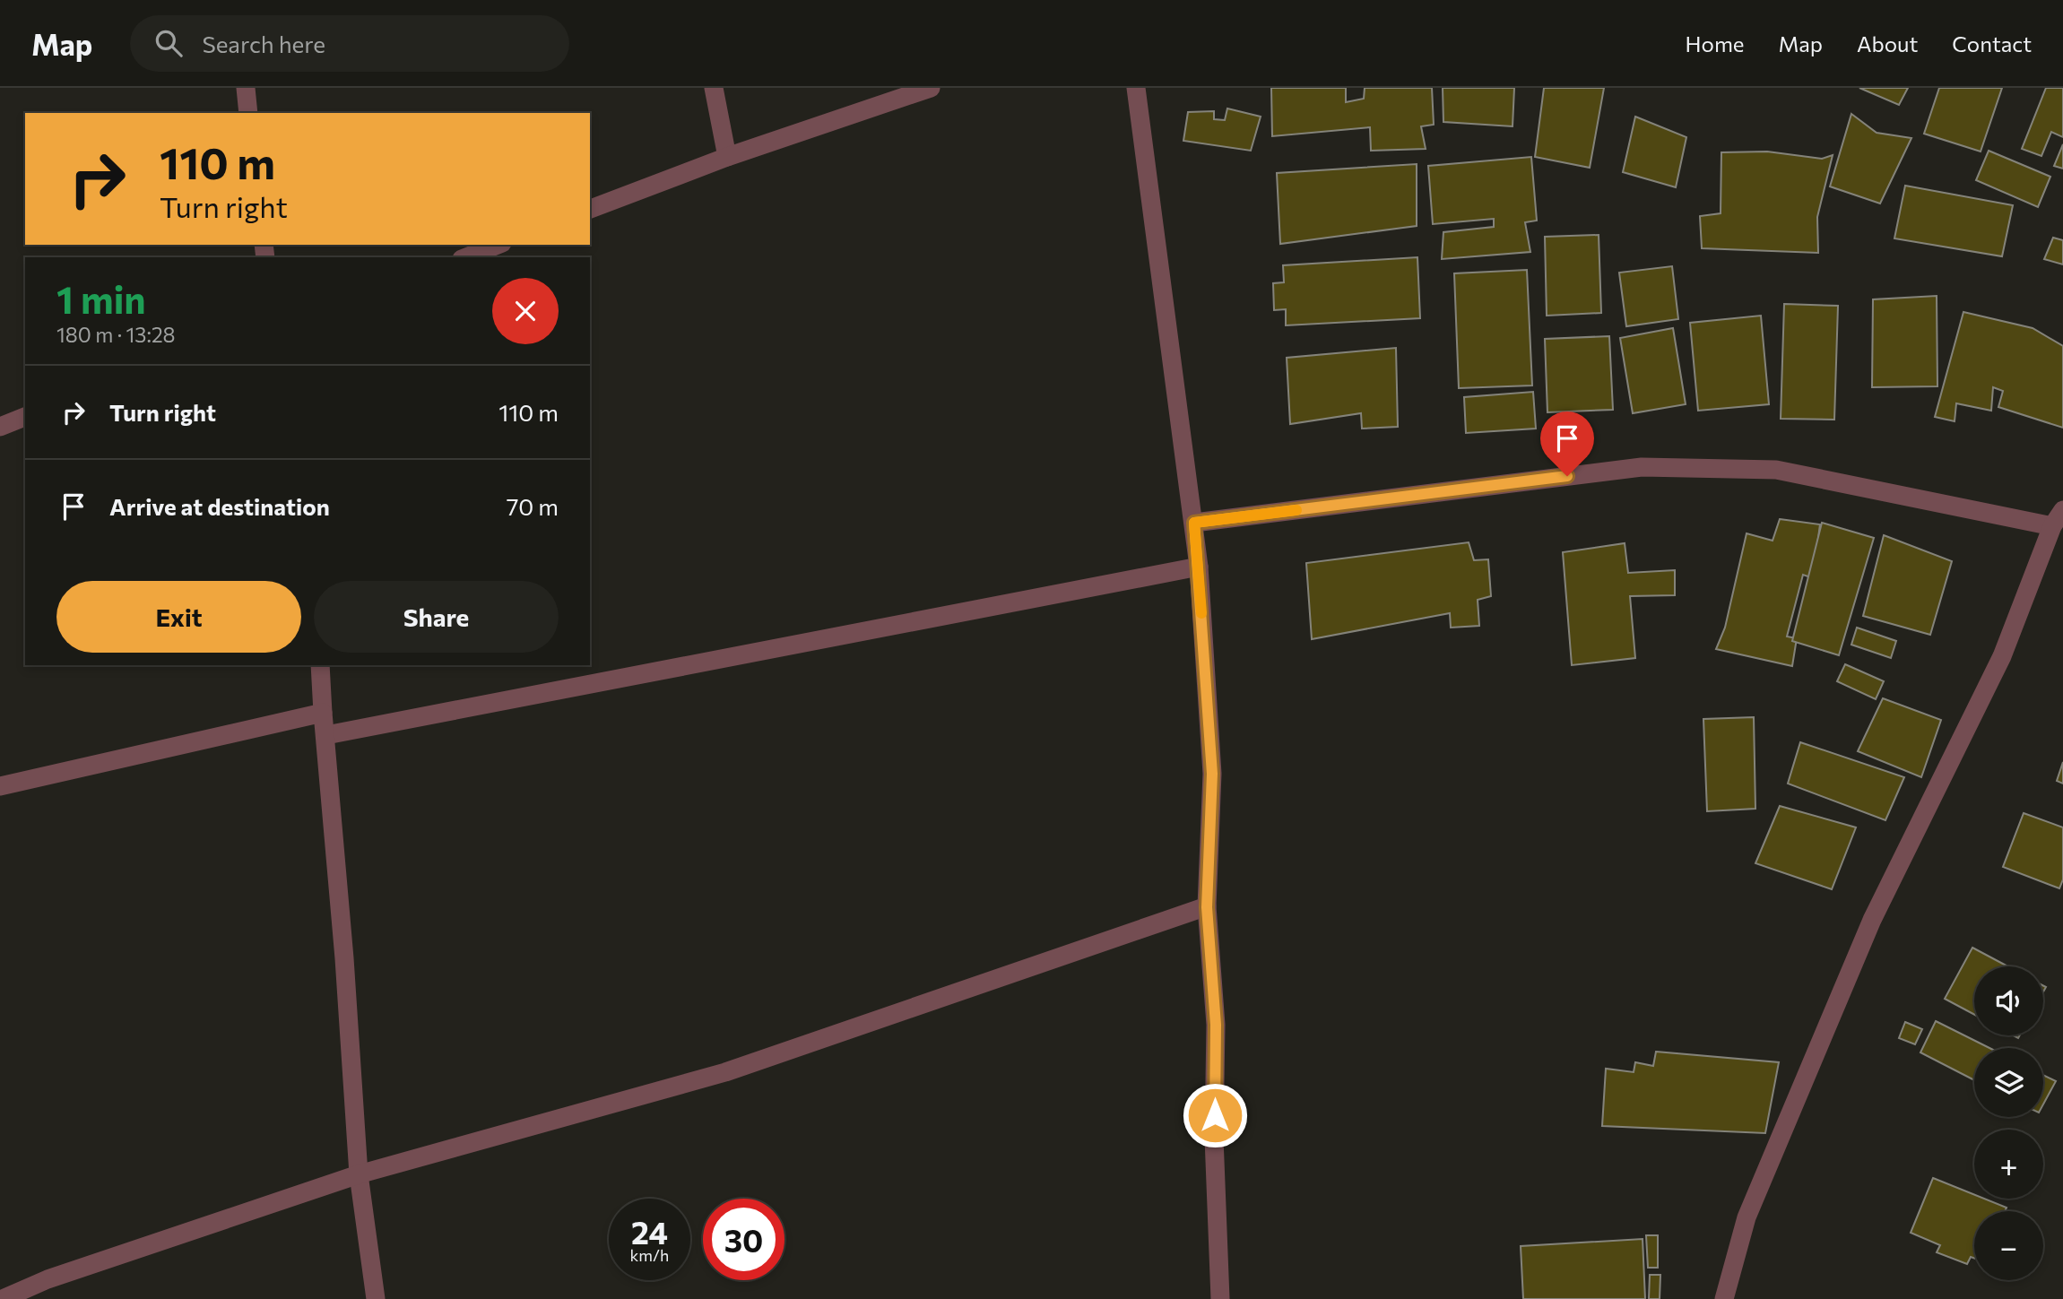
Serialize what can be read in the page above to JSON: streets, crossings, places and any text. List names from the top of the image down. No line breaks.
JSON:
{"page":{"header":"Map","search":"Search here","nav":["Home","Map","About","Contact"],"turn":["110 m","Turn right"],"heading":["1 min","180 m · 13:28"],"list":[{"name":"Turn right","value":"110 m"},{"name":"Arrive at destination","value":"70 m"}],"buttons":["Exit","Share"],"map_buttons":["+","−"],"speed":"24 km/h","limit":"30"}}
